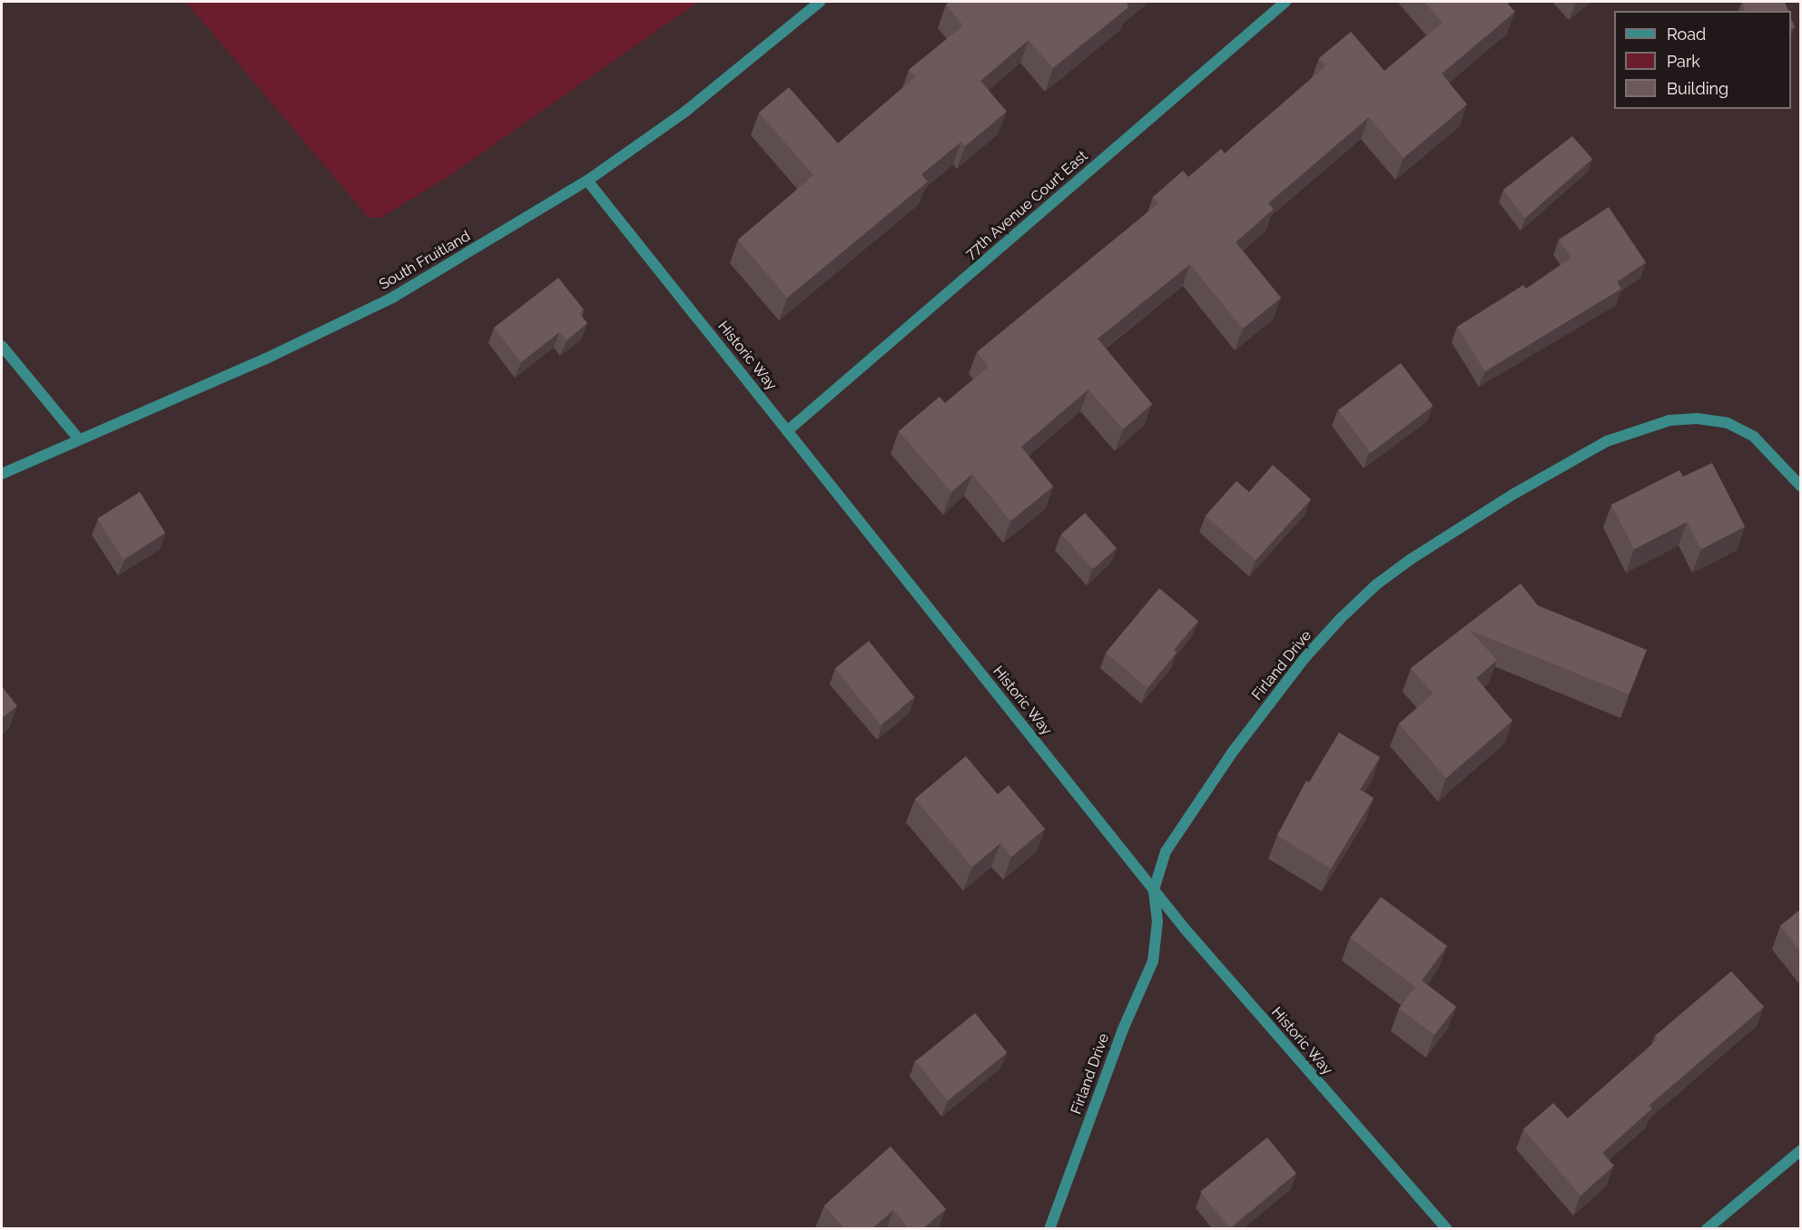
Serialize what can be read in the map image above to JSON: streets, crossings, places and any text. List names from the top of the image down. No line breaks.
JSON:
{"streets":{"street":["77th Avenue Court East","South Fruitland","Historic Way","Firland Drive"]},"crossings":[["77th Avenue Court East","Historic Way"],["South Fruitland","Historic Way"],["Historic Way","Firland Drive"]],"legend":["Road","Park","Building"]}
